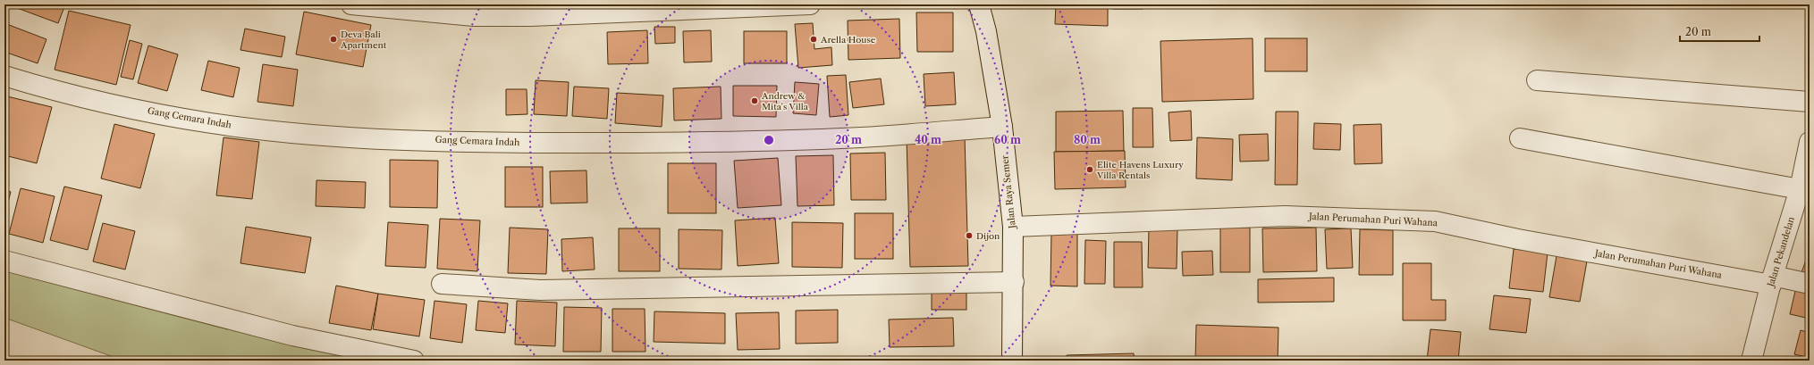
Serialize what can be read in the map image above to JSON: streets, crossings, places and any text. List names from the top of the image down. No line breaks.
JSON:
{"streets":{"street":["Gang Cemara Indah","Jalan Raya Semer","Jalan Perumahan Puri Wahana","Jalan Pekandelan"]},"crossings":[["Gang Cemara Indah","Jalan Raya Semer"],["Jalan Raya Semer","Jalan Perumahan Puri Wahana"],["Jalan Perumahan Puri Wahana","Jalan Pekandelan"]],"places":["Deva Bali Apartment","Arella House","Andrew & Mita's Villa","Elite Havens Luxury Villa Rentals","Dijon"],"scale_bar":"20 m","rings":["20 m","40 m","60 m","80 m"]}
